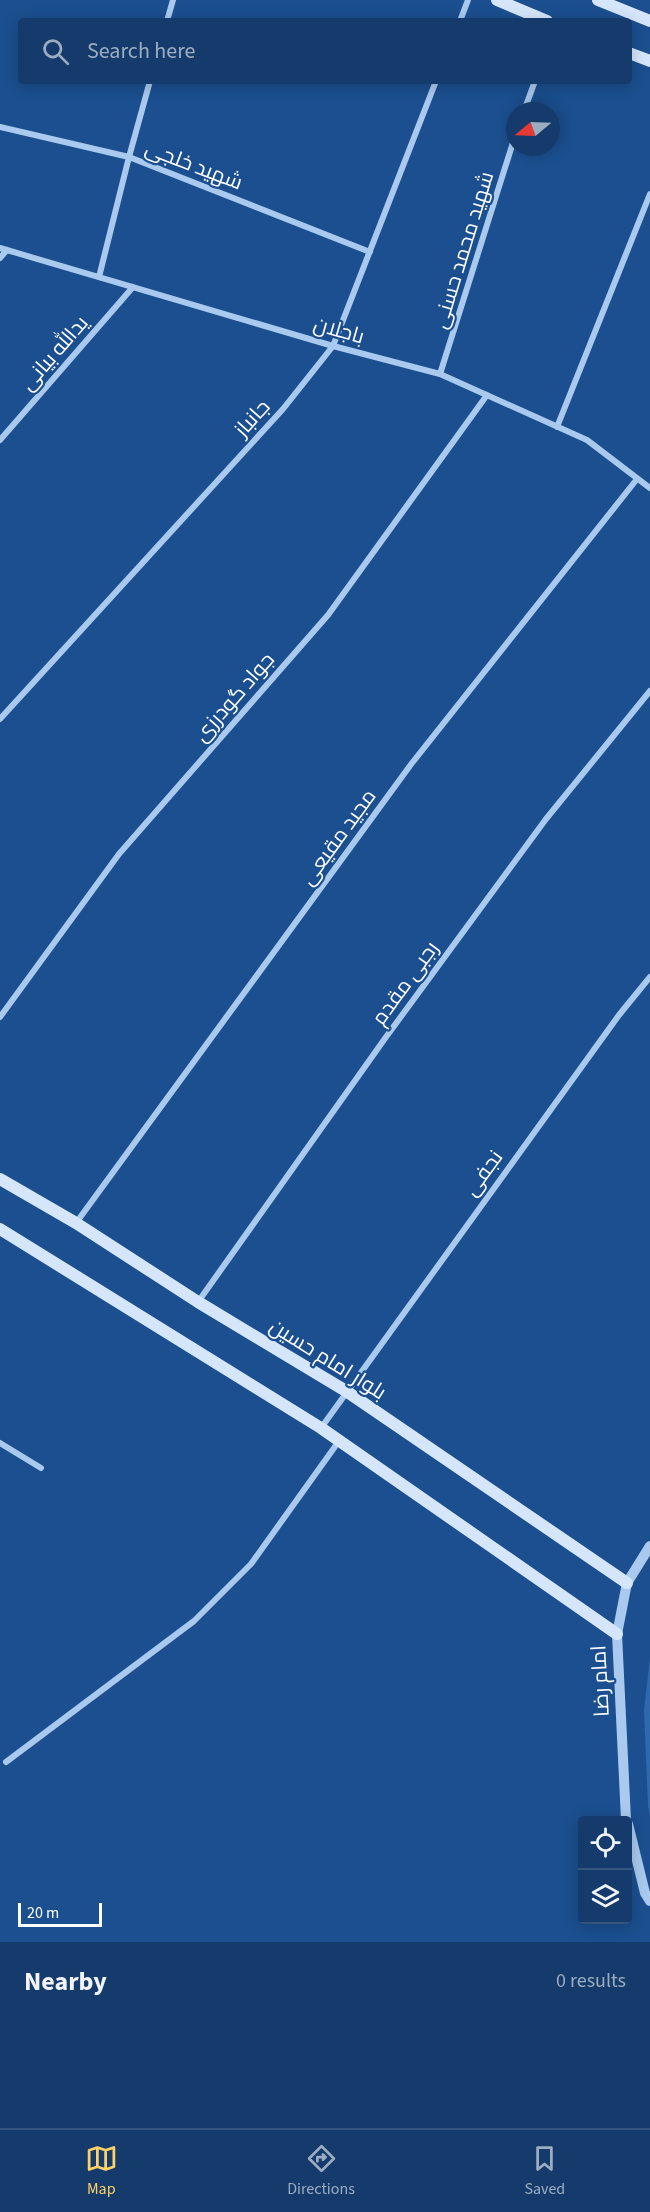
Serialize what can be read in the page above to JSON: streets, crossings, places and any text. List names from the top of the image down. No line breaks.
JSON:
{"streets":{"main road":["بلوار امام حسین"],"street":["شهید خلجی","شهید محمد حسنی","باجلان","یدالله بیانی","جانباز","جواد گودرزی","مجید مقیعی","رجبی مقدم","نجفی","امام رضا"]},"crossings":[["شهید خلجی","جانباز"],["شهید محمد حسنی","باجلان"],["باجلان","یدالله بیانی"],["باجلان","جانباز"],["باجلان","جواد گودرزی"],["باجلان","مجید مقیعی"],["مجید مقیعی","بلوار امام حسین"],["رجبی مقدم","بلوار امام حسین"],["نجفی","بلوار امام حسین"],["بلوار امام حسین","امام رضا"]],"scale_bar":"20 m","north":"left","page":{"search":"Search here","scale":"20 m","heading":["Nearby","0 results"],"nav":["Map","Directions","Saved"]}}
